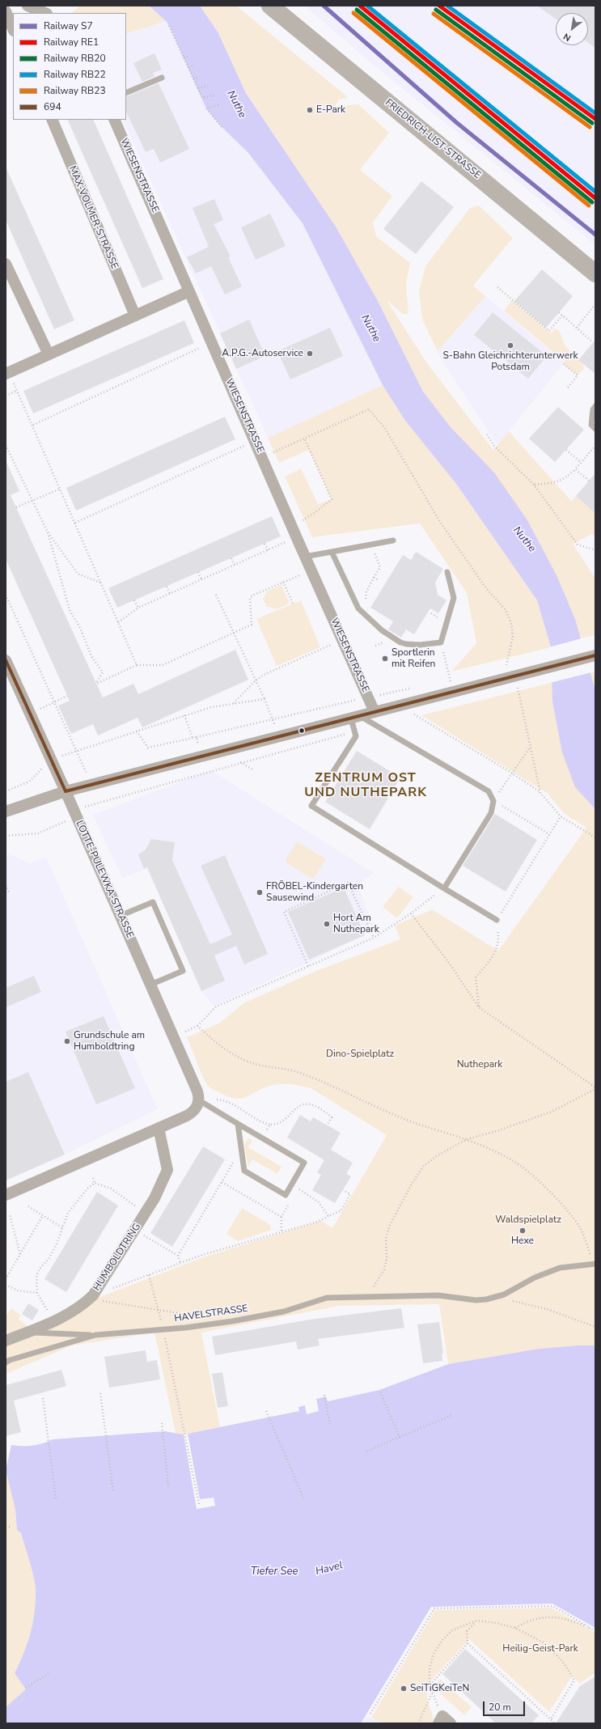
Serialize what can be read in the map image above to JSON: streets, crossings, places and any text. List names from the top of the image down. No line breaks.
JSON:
{"streets":{"main road":["FRIEDRICH-LIST-STRASSE"],"street":["WIESENSTRASSE","MAX-VOLMER-STRASSE","LOTTE-PULEWKA-STRASSE","HUMBOLDTRING"],"lane":["HAVELSTRASSE"]},"districts":["ZENTRUM OST UND NUTHEPARK"],"water":["Nuthe","Havel","Tiefer See"],"parks":["Dino-Spielplatz","Nuthepark","Waldspielplatz","Heilig-Geist-Park"],"places":["E-Park","S-Bahn Gleichrichterunterwerk Potsdam","A.P.G.-Autoservice","Sportlerin mit Reifen","FRÖBEL-Kindergarten Sausewind","Hort Am Nuthepark","Grundschule am Humboldtring","Hexe","SeiTiGKeiTeN"],"lines":["rail line S7","rail line RE1","rail line RB22","rail line RB20","rail line RB23","transit line 694"],"legend":["Railway S7","Railway RE1","Railway RB20","Railway RB22","Railway RB23","694"],"scale_bar":"20 m","north":"bottom left"}
